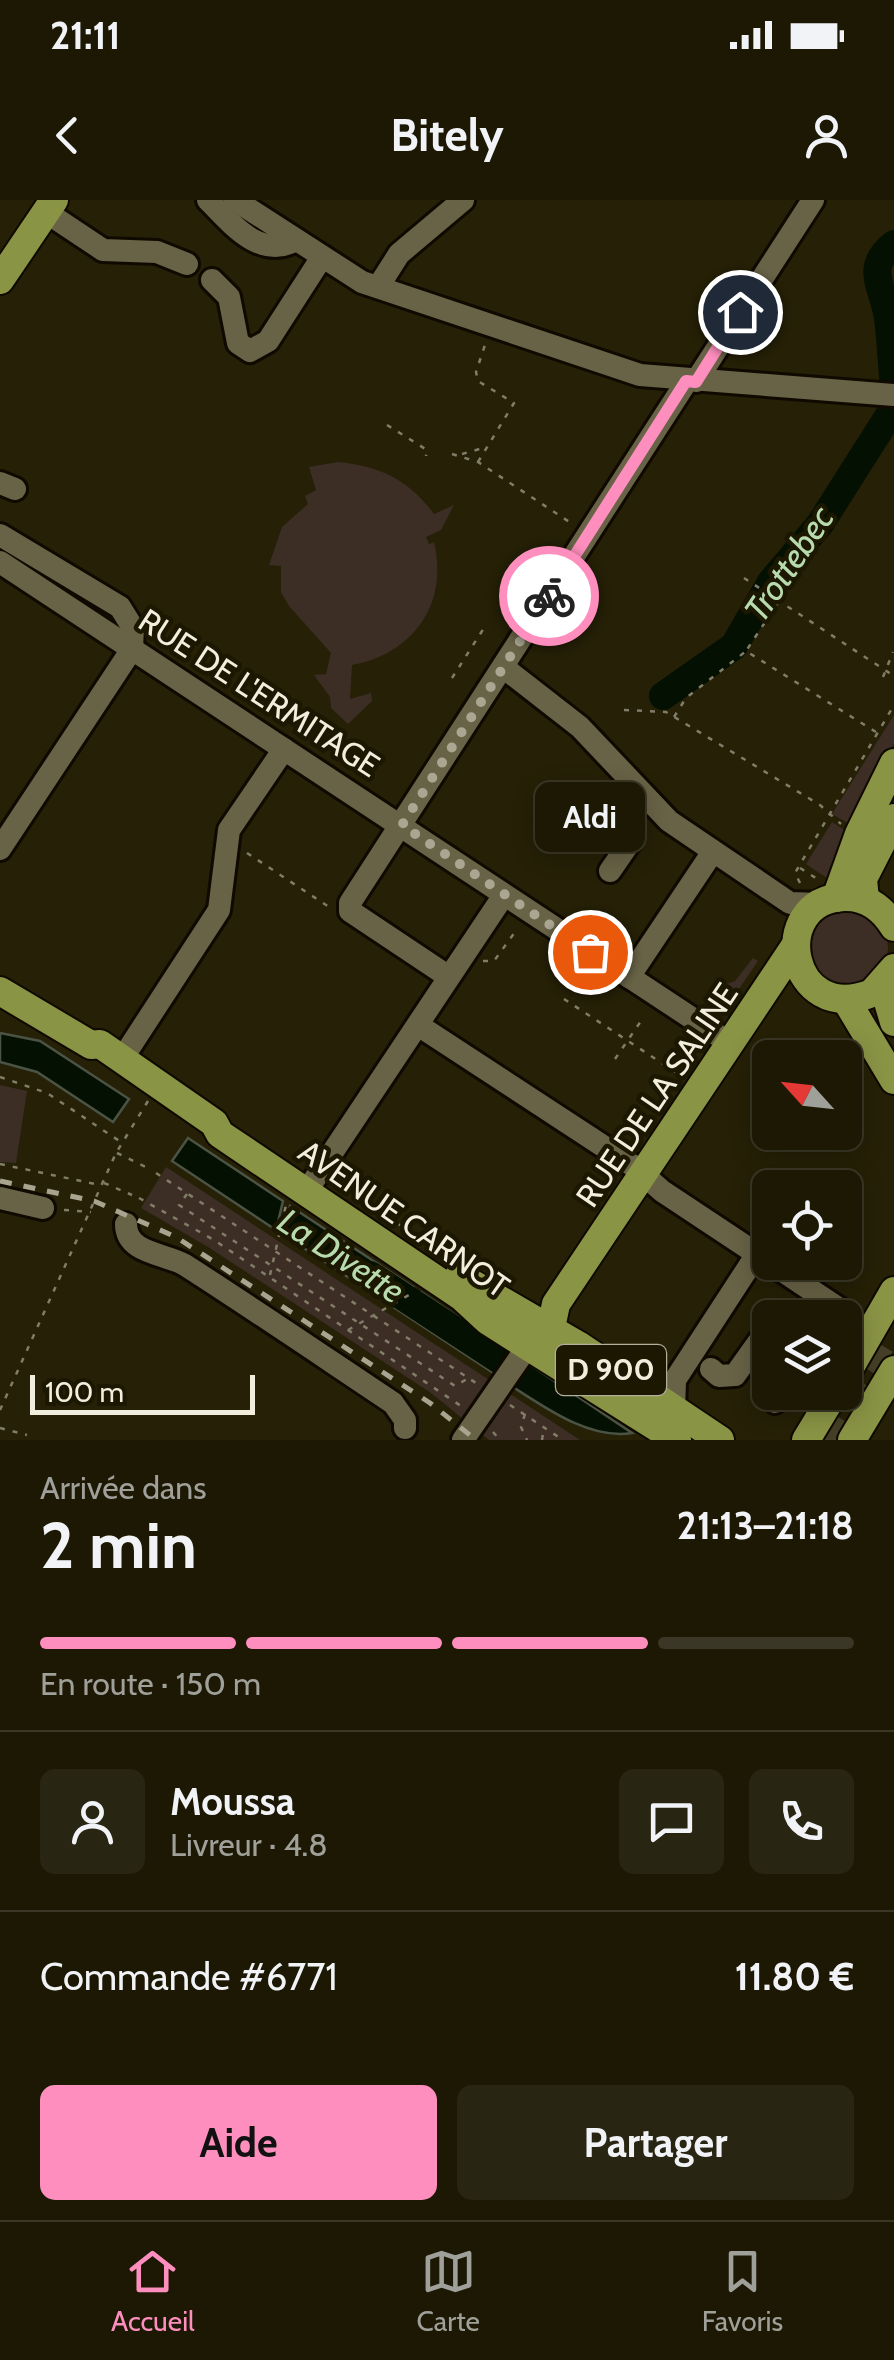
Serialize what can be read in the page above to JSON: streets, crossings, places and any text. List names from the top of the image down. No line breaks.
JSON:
{"streets":{"main road":["RUE DE LA SALINE","D 900"],"street":["RUE DE L'ERMITAGE"]},"crossings":[["RUE DE L'ERMITAGE","RUE DE LA SALINE"],["RUE DE LA SALINE","D 900"]],"water":["Trottebec","La Divette"],"places":["Aldi"],"scale_bar":"100 m","north":"top left","page":{"status":"21:11","header":"Bitely","bubble":"Aldi","scale":"100 m","heading":["2 min","Arrivée dans","21:13–21:18"],"panel":["Moussa","Livreur · 4.8","Commande #6771","11.80 €"],"bar":"En route · 150 m","buttons":["Aide","Partager"],"tabs":["Accueil","Carte","Favoris"]}}
